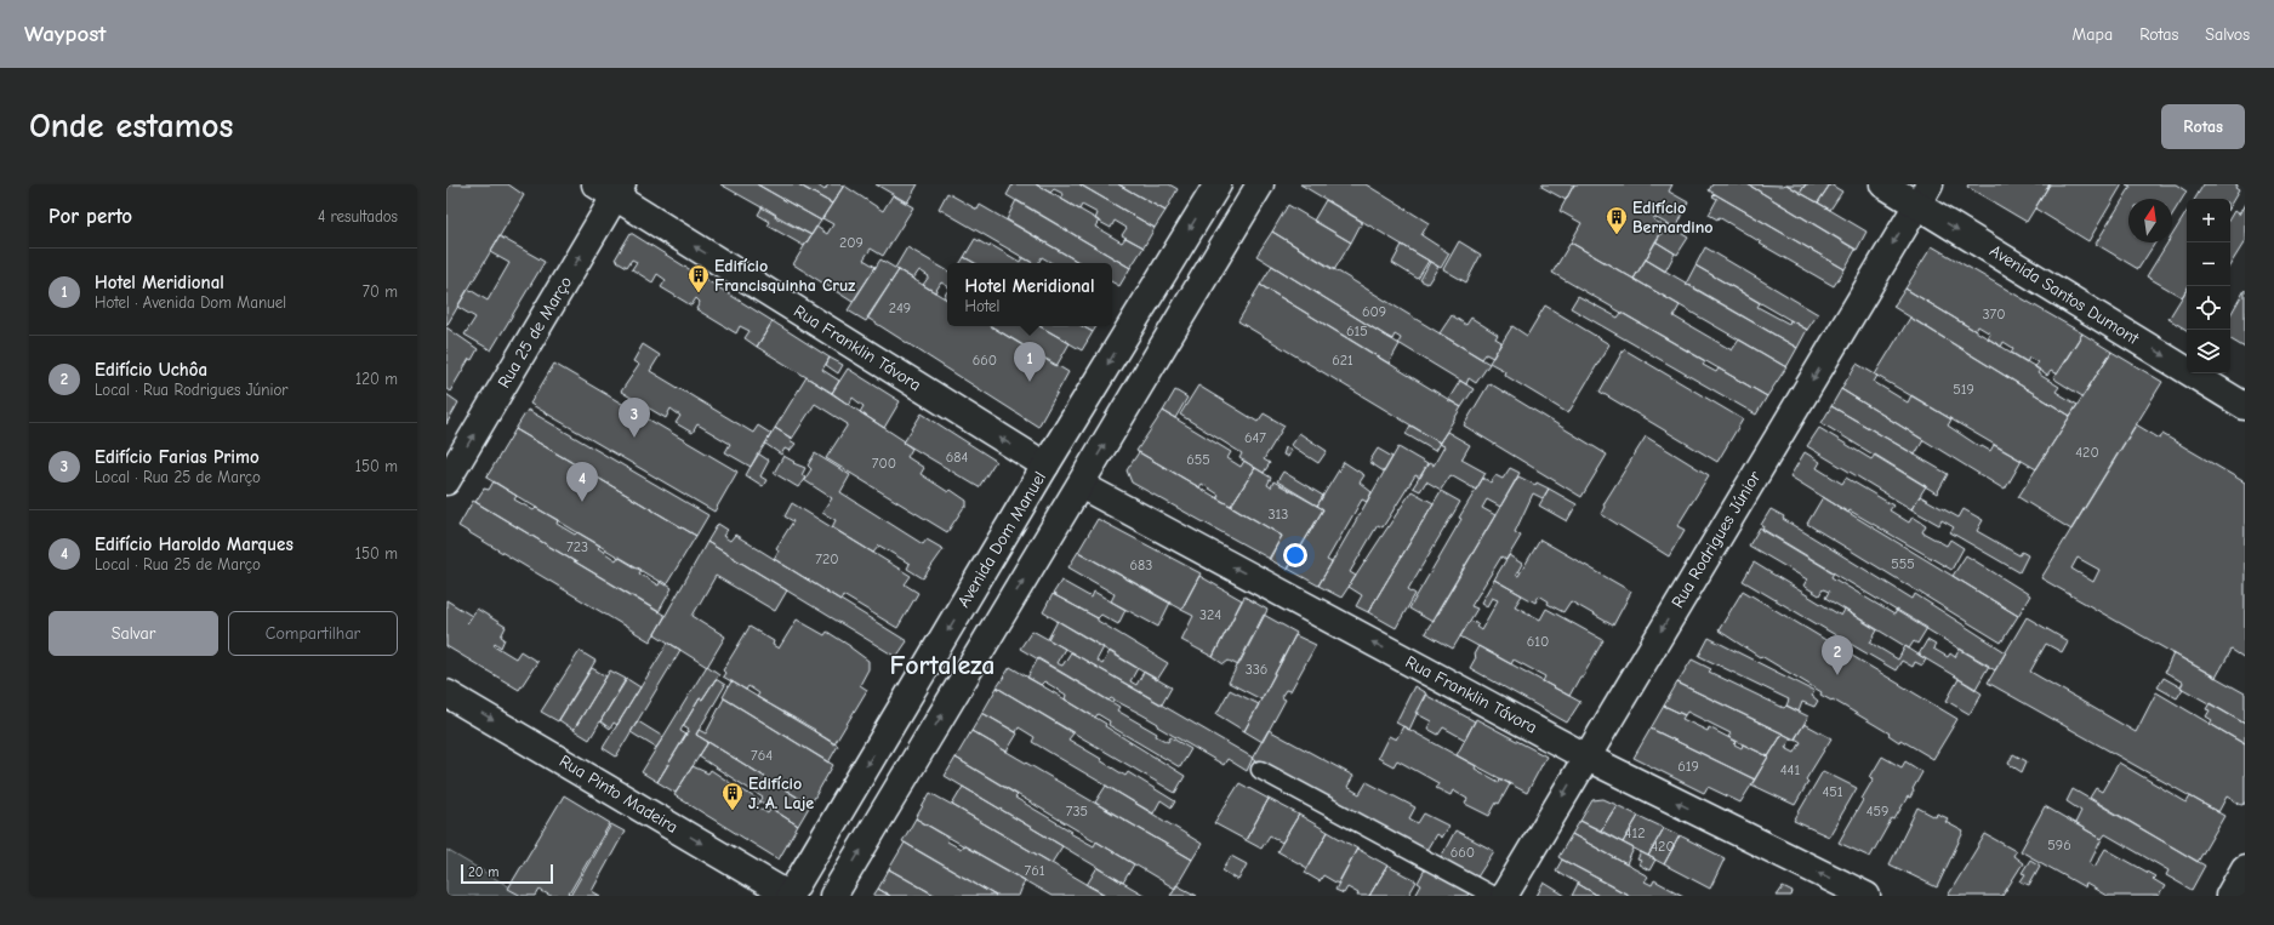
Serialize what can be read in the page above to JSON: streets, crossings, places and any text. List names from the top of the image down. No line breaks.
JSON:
{"streets":{"street":["Avenida Santos Dumont","Rua 25 de Março","Rua Franklin Távora","Avenida Dom Manuel","Rua Rodrigues Júnior","Rua Pinto Madeira"]},"crossings":[["Avenida Santos Dumont","Rua Rodrigues Júnior"],["Rua 25 de Março","Rua Franklin Távora"],["Rua Franklin Távora","Avenida Dom Manuel"],["Rua Franklin Távora","Rua Rodrigues Júnior"],["Avenida Dom Manuel","Rua Pinto Madeira"]],"one_way":["Avenida Santos Dumont","Rua 25 de Março","Rua Franklin Távora","Rua Rodrigues Júnior","Rua Pinto Madeira"],"districts":["Fortaleza"],"places":{"building":["Edifício Bernardino","Edifício Francisquinha Cruz","Edifício J. A. Laje"]},"house_numbers":["209","249","609","370","615","660","621","519","647","420","684","655","700","313","723","720","555","683","324","610","336","764","619","441","451","735","459","412","596","420","660","761"],"scale_bar":"20 m","north":"top","page":{"header":"Waypost","nav":["Mapa","Rotas","Salvos"],"buttons":["Rotas",["Salvar","Compartilhar"]],"title":"Onde estamos","heading":["Por perto","4 resultados"],"map_buttons":["+","−"],"list":[{"mark":"1","name":"Hotel Meridional","note":"Hotel · Avenida Dom Manuel","value":"70 m"},{"mark":"2","name":"Edifício Uchôa","note":"Local · Rua Rodrigues Júnior","value":"120 m"},{"mark":"3","name":"Edifício Farias Primo","note":"Local · Rua 25 de Março","value":"150 m"},{"mark":"4","name":"Edifício Haroldo Marques","note":"Local · Rua 25 de Março","value":"150 m"}],"popup":["Hotel Meridional","Hotel"],"pins":["1","3","4","2"],"scale":"20 m"}}
